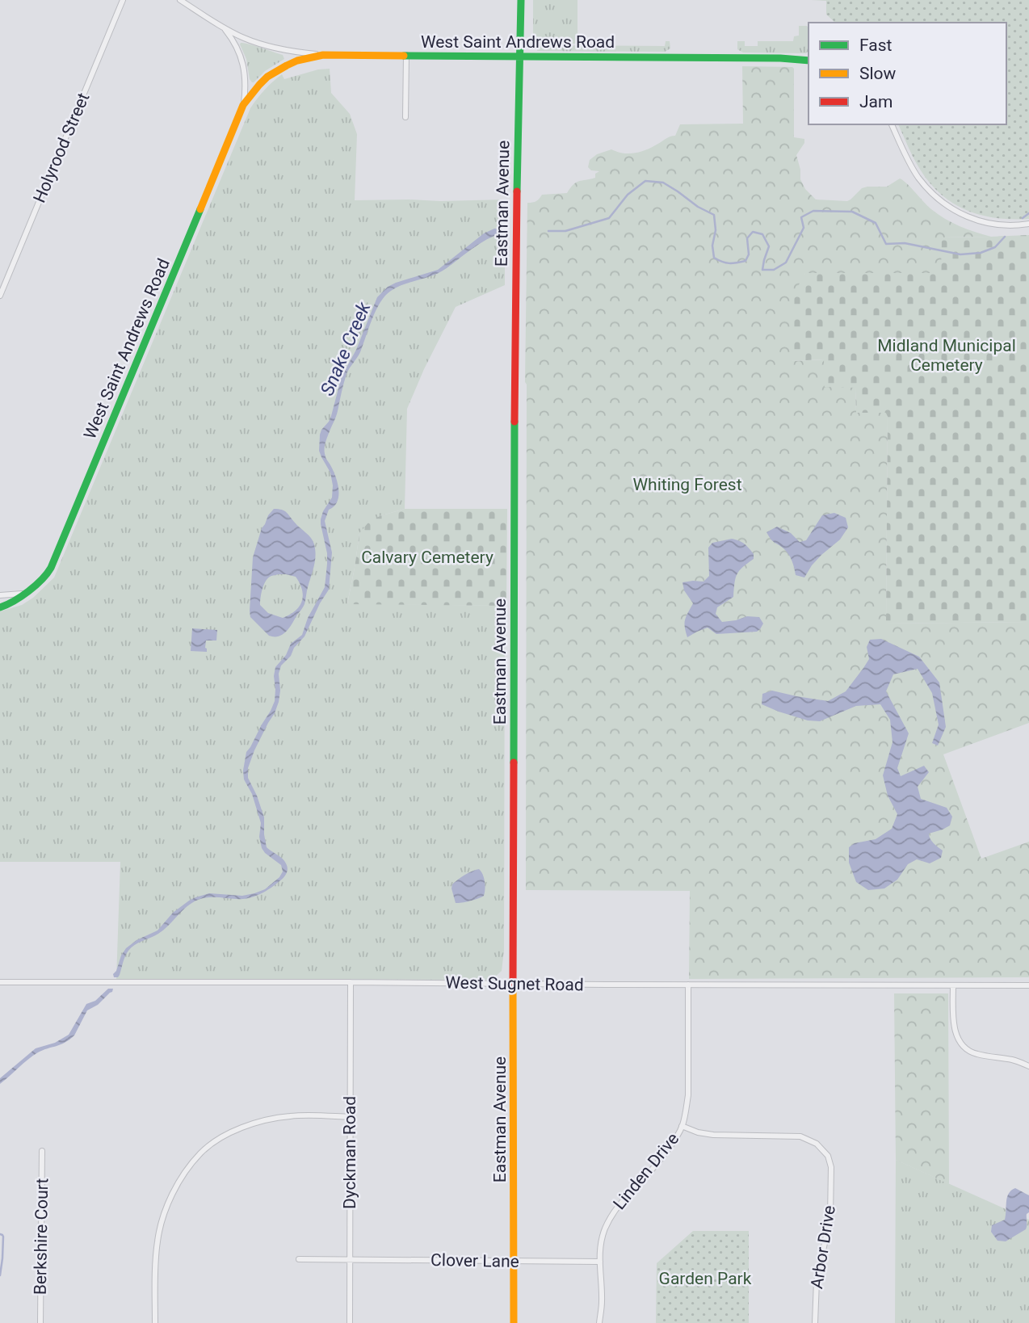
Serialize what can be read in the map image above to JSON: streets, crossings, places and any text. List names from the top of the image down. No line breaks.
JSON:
{"streets":{"main road":["West Saint Andrews Road","Eastman Avenue"],"street":["Holyrood Street","West Sugnet Road","Dyckman Road","Linden Drive","Berkshire Court","Arbor Drive","Clover Lane"]},"crossings":[["West Saint Andrews Road","Eastman Avenue"],["Eastman Avenue","West Sugnet Road"],["Eastman Avenue","Clover Lane"],["West Sugnet Road","Dyckman Road"],["West Sugnet Road","Linden Drive"],["Dyckman Road","Clover Lane"],["Linden Drive","Arbor Drive"],["Linden Drive","Clover Lane"]],"water":["Snake Creek"],"parks":["Midland Municipal Cemetery","Whiting Forest","Calvary Cemetery","Garden Park"],"legend":["Fast","Slow","Jam"]}
